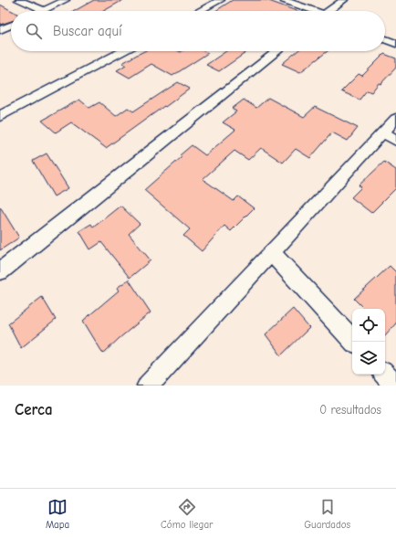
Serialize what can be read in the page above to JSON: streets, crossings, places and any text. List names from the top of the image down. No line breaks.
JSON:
{"page":{"search":"Buscar aquí","heading":["Cerca","0 resultados"],"nav":["Mapa","Cómo llegar","Guardados"]}}
